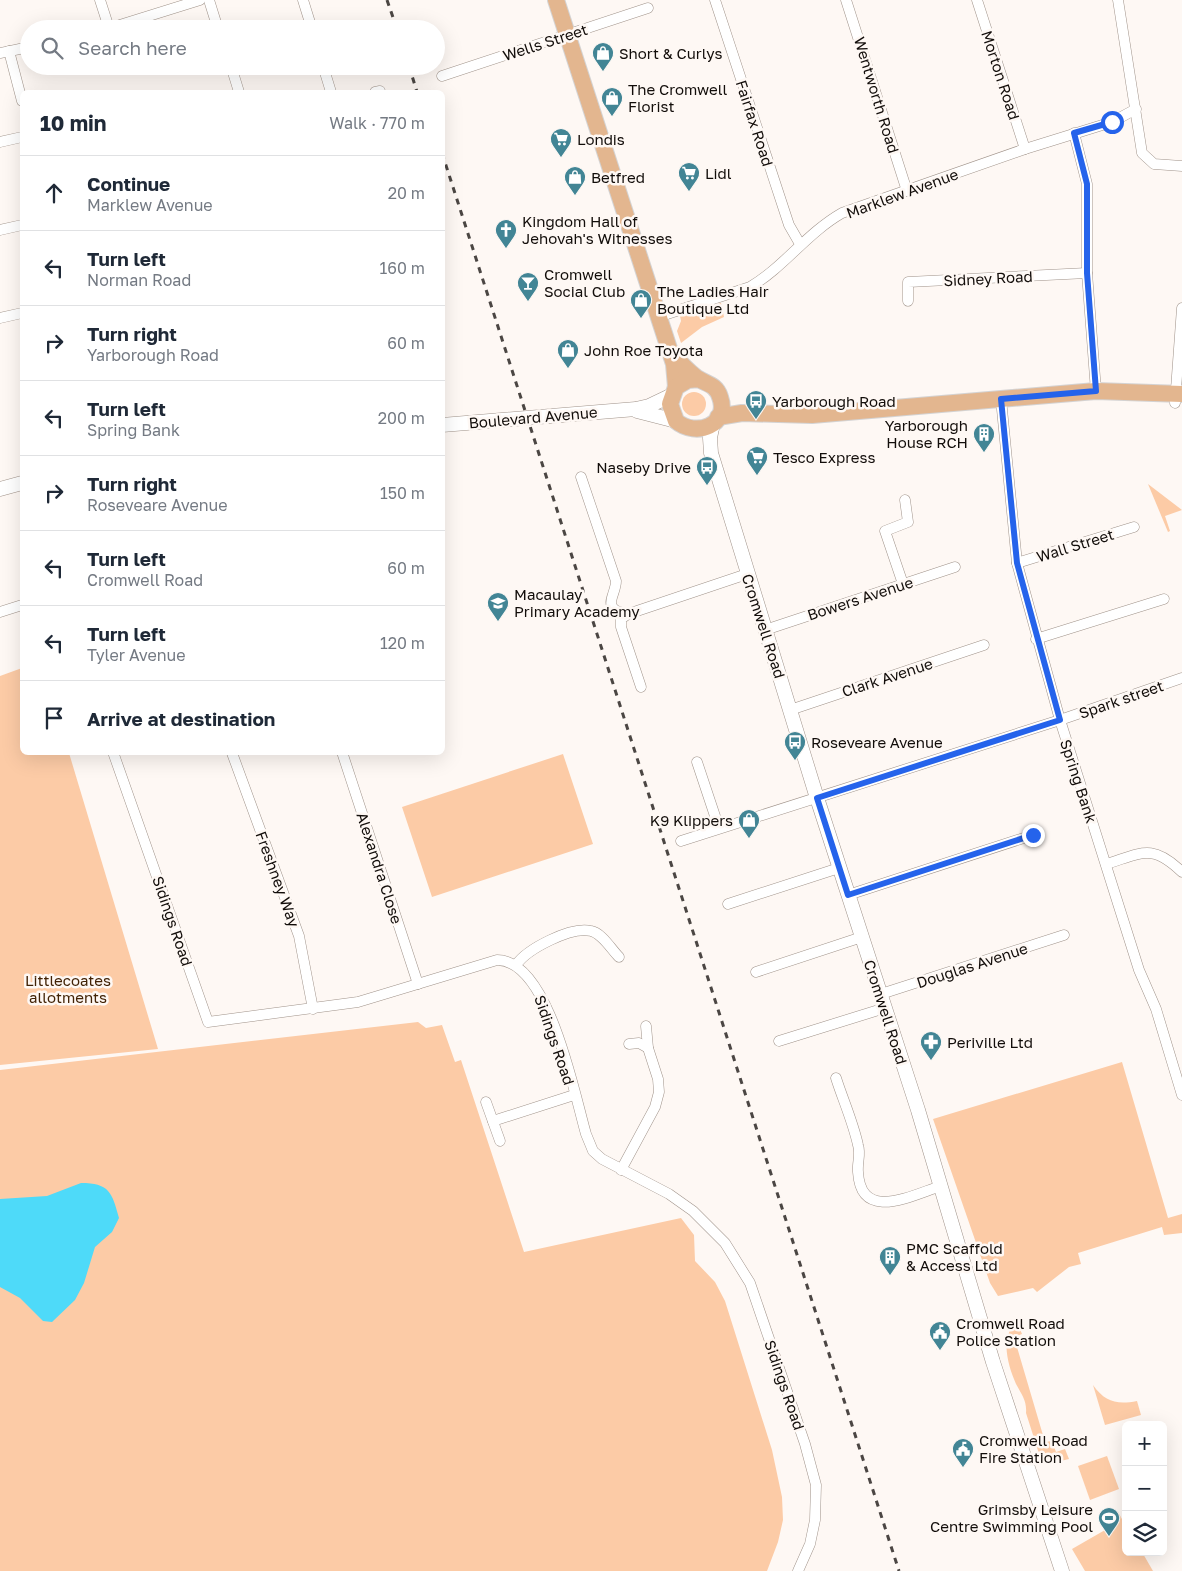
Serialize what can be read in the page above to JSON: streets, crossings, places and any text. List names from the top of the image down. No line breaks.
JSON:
{"streets":{"street":["Wells Street","Morton Road","Wentworth Road","Fairfax Road","Marklew Avenue","Sidney Road","Boulevard Avenue","Wall Street","Bowers Avenue","Cromwell Road","Clark Avenue","Spark street","Spring Bank","Alexandra Close","Freshney Way","Sidings Road","Douglas Avenue"]},"crossings":[["Morton Road","Marklew Avenue"],["Wentworth Road","Marklew Avenue"],["Fairfax Road","Marklew Avenue"],["Boulevard Avenue","Cromwell Road"],["Wall Street","Spring Bank"],["Bowers Avenue","Cromwell Road"],["Cromwell Road","Clark Avenue"],["Cromwell Road","Douglas Avenue"],["Spark street","Spring Bank"],["Alexandra Close","Sidings Road"],["Freshney Way","Sidings Road"]],"parks":["Littlecoates allotments"],"places":{"shop":["Short & Curlys","The Cromwell Florist","Betfred","The Ladies Hair Boutique Ltd","John Roe Toyota","K9 Klippers"],"supermarket":["Londis","Lidl","Tesco Express"],"church":["Kingdom Hall of Jehovah's Witnesses"],"bar":["Cromwell Social Club"],"bus stop":["Yarborough Road","Naseby Drive","Roseveare Avenue"],"building":["Yarborough House RCH","PMC Scaffold & Access Ltd"],"school or university":["Macaulay Primary Academy"],"pharmacy":["Periville Ltd"],"public building":["Cromwell Road Police Station","Cromwell Road Fire Station"],"sports":["Grimsby Leisure Centre Swimming Pool"]},"page":{"search":"Search here","heading":["10 min","Walk · 770 m"],"list":[["Continue","Marklew Avenue","20 m"],["Turn left","Norman Road","160 m"],["Turn right","Yarborough Road","60 m"],["Turn left","Spring Bank","200 m"],["Turn right","Roseveare Avenue","150 m"],["Turn left","Cromwell Road","60 m"],["Turn left","Tyler Avenue","120 m"],"Arrive at destination"],"map_buttons":["+","−"]}}
